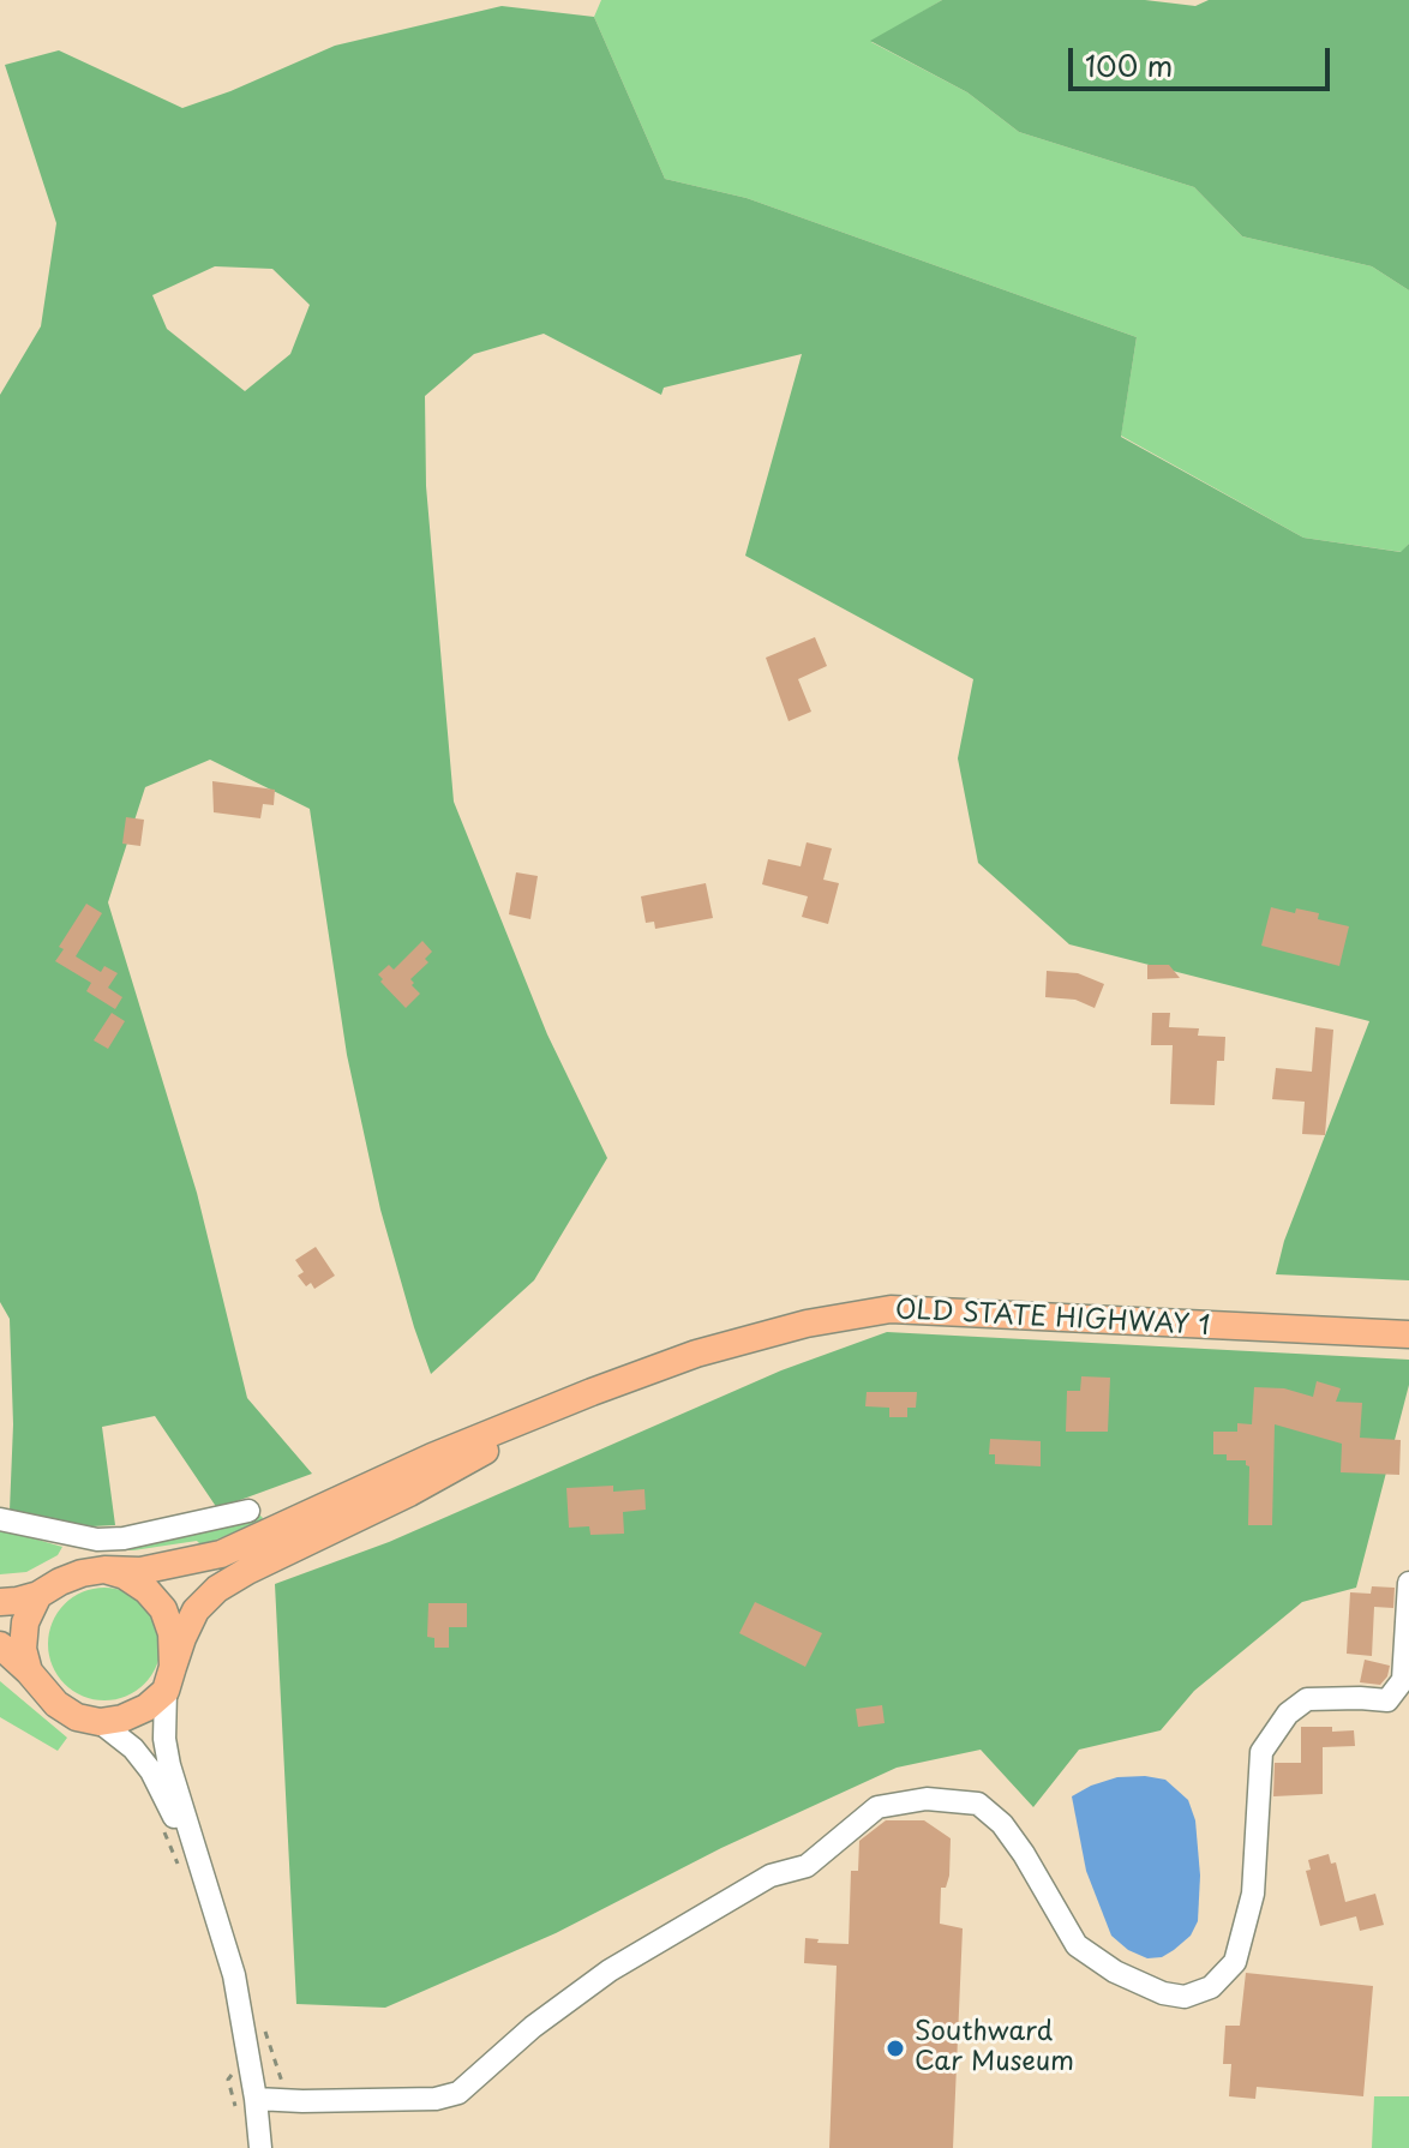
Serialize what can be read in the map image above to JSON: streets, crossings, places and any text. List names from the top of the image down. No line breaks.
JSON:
{"streets":{"main road":["OLD STATE HIGHWAY 1"]},"places":["Southward Car Museum"],"scale_bar":"100 m"}
